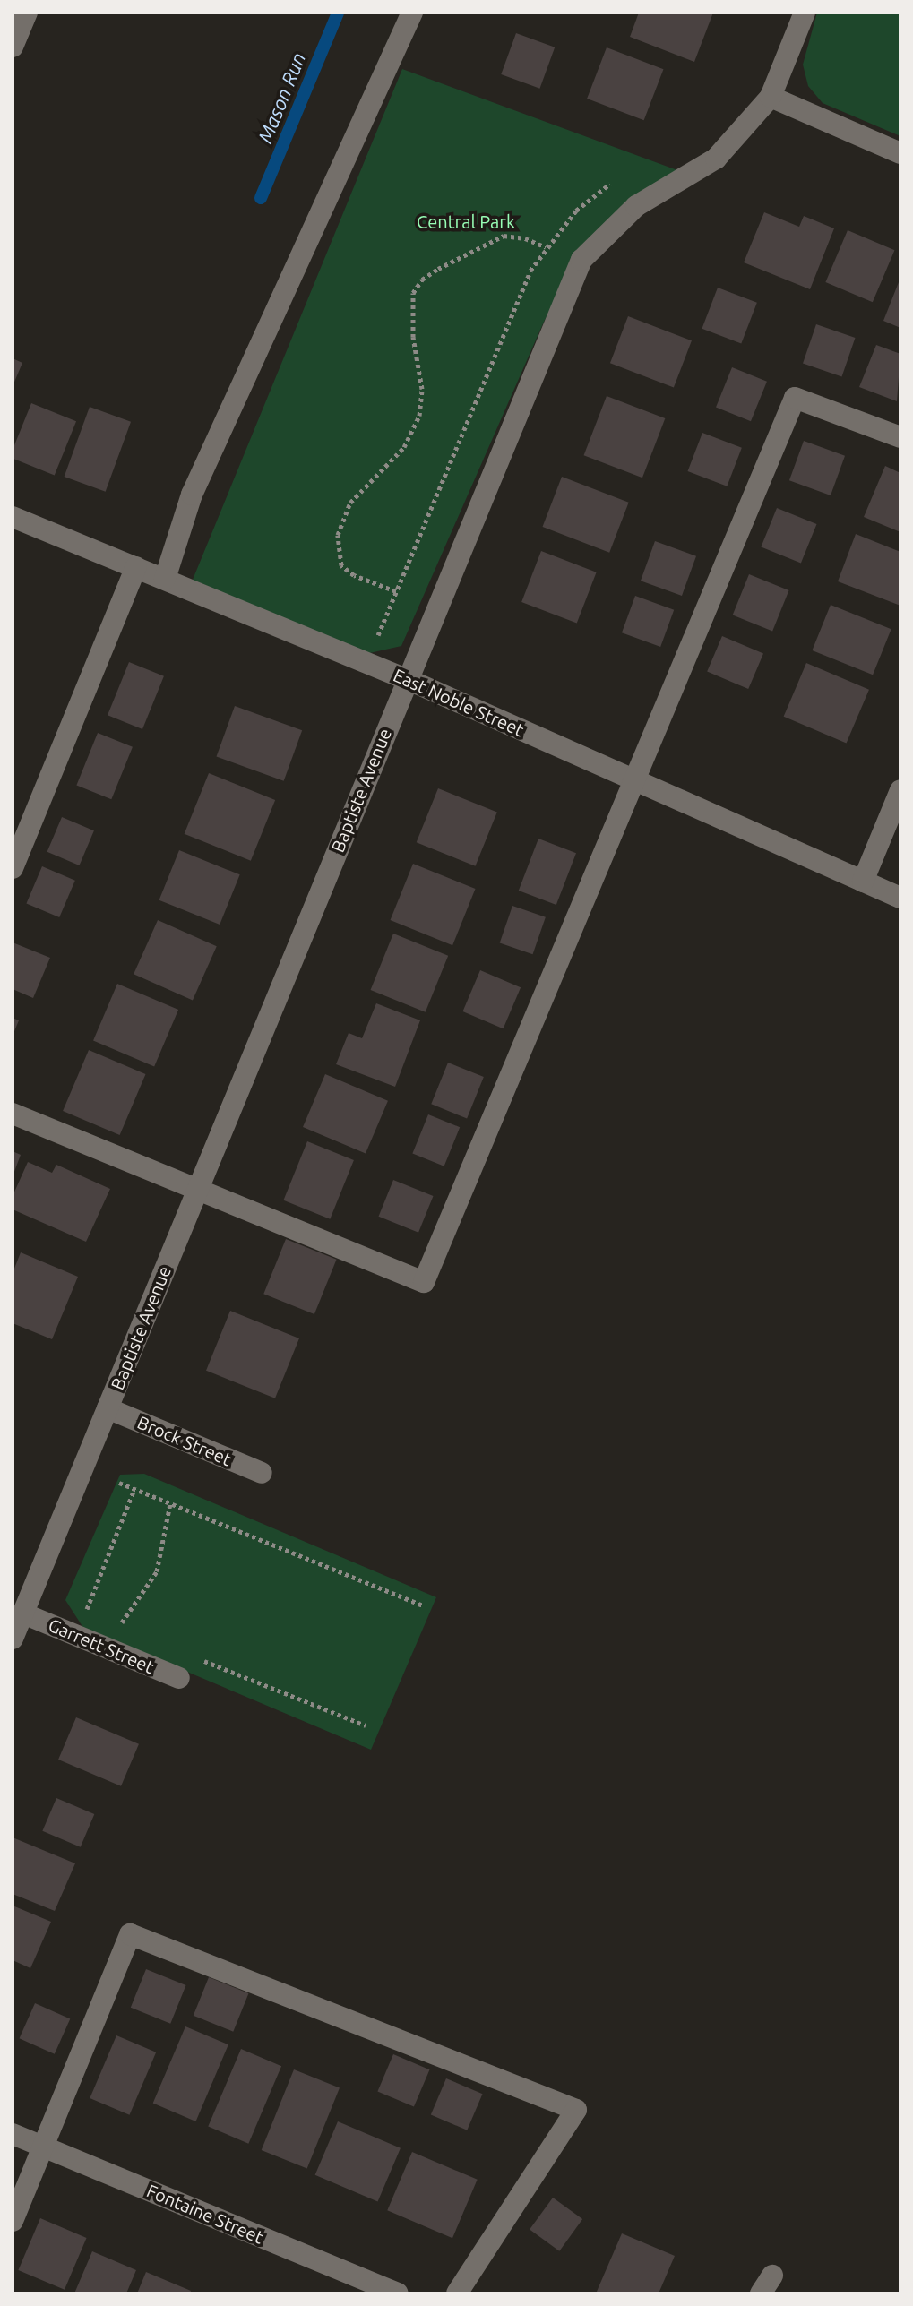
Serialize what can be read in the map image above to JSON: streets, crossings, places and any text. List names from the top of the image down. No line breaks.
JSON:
{"streets":{"street":["East Noble Street","Baptiste Avenue","Brock Street","Garrett Street","Fontaine Street"]},"crossings":[["East Noble Street","Baptiste Avenue"],["Baptiste Avenue","Brock Street"],["Baptiste Avenue","Garrett Street"]],"water":["Mason Run"],"parks":["Central Park"]}
